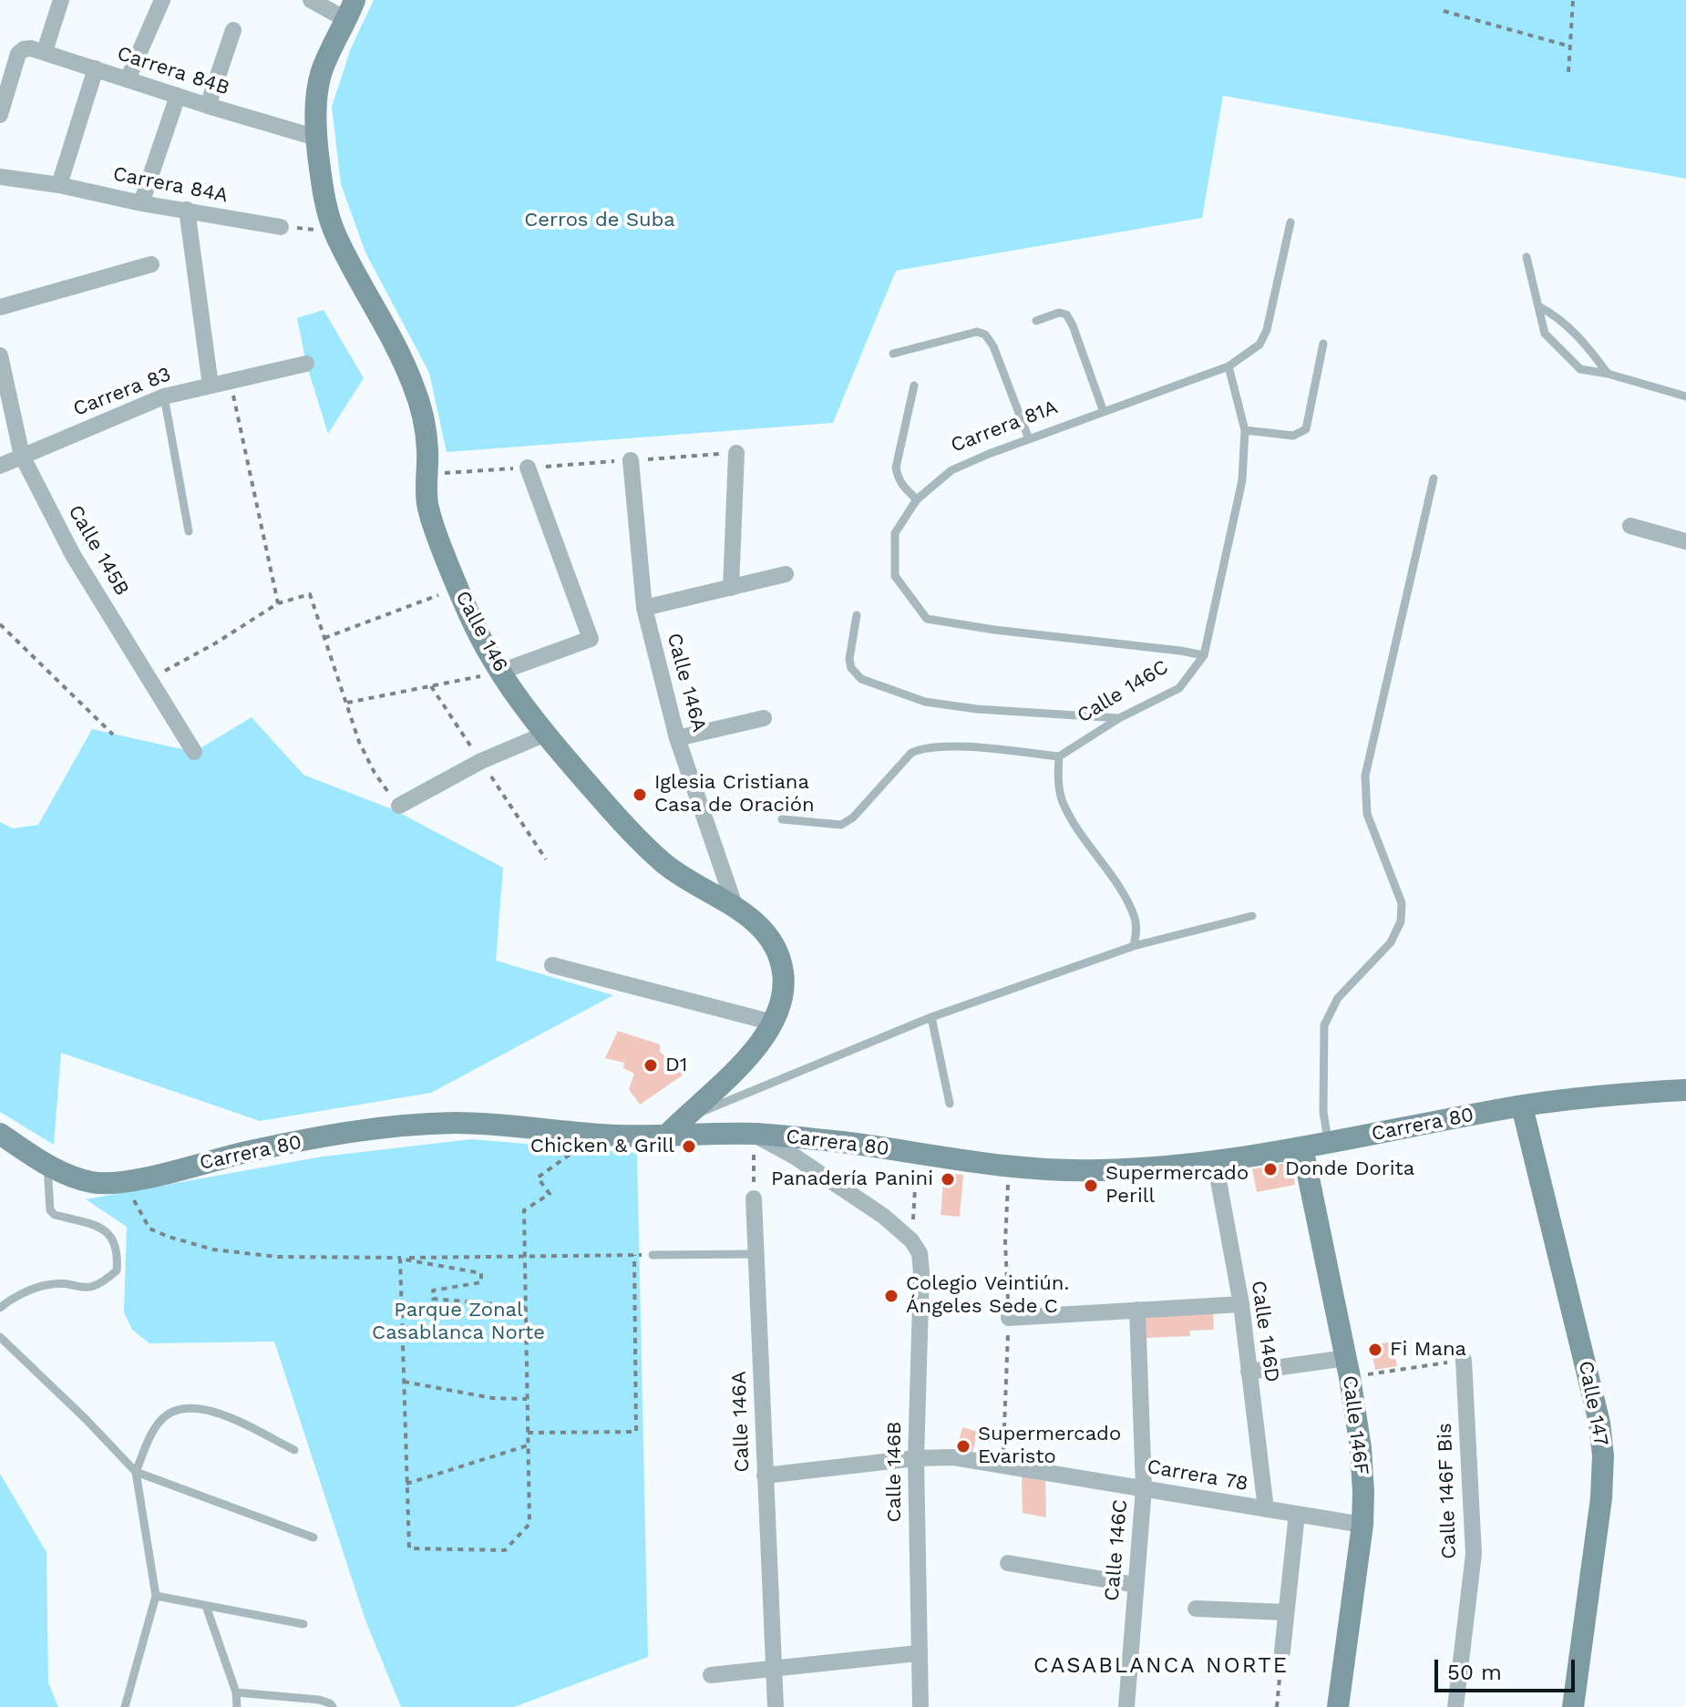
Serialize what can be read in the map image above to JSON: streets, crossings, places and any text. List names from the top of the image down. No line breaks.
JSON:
{"streets":{"street":["Carrera 84B","Carrera 84A","Carrera 83","Calle 145B","Calle 146","Calle 146A","Calle 146C","Carrera 80","Calle 146D","Calle 147","Calle 146F","Calle 146B","Carrera 78","Calle 146F Bis"],"lane":["Carrera 81A"]},"crossings":[["Carrera 84B","Calle 146"],["Carrera 83","Calle 145B"],["Carrera 81A","Calle 146C"],["Calle 146","Calle 146A"],["Calle 146","Carrera 80"],["Calle 146A","Carrera 78"],["Calle 146C","Carrera 78"],["Carrera 80","Calle 146D"],["Carrera 80","Calle 147"],["Carrera 80","Calle 146F"],["Calle 146D","Carrera 78"],["Calle 146F","Carrera 78"],["Calle 146B","Carrera 78"]],"districts":["CASABLANCA NORTE"],"parks":["Cerros de Suba","Parque Zonal Casablanca Norte"],"places":["Iglesia Cristiana Casa de Oración","D1","Chicken & Grill","Donde Dorita","Panadería Panini","Supermercado Perill","Colegio Veintiún. Ángeles Sede C","Fi Mana","Supermercado Evaristo"],"scale_bar":"50 m"}
